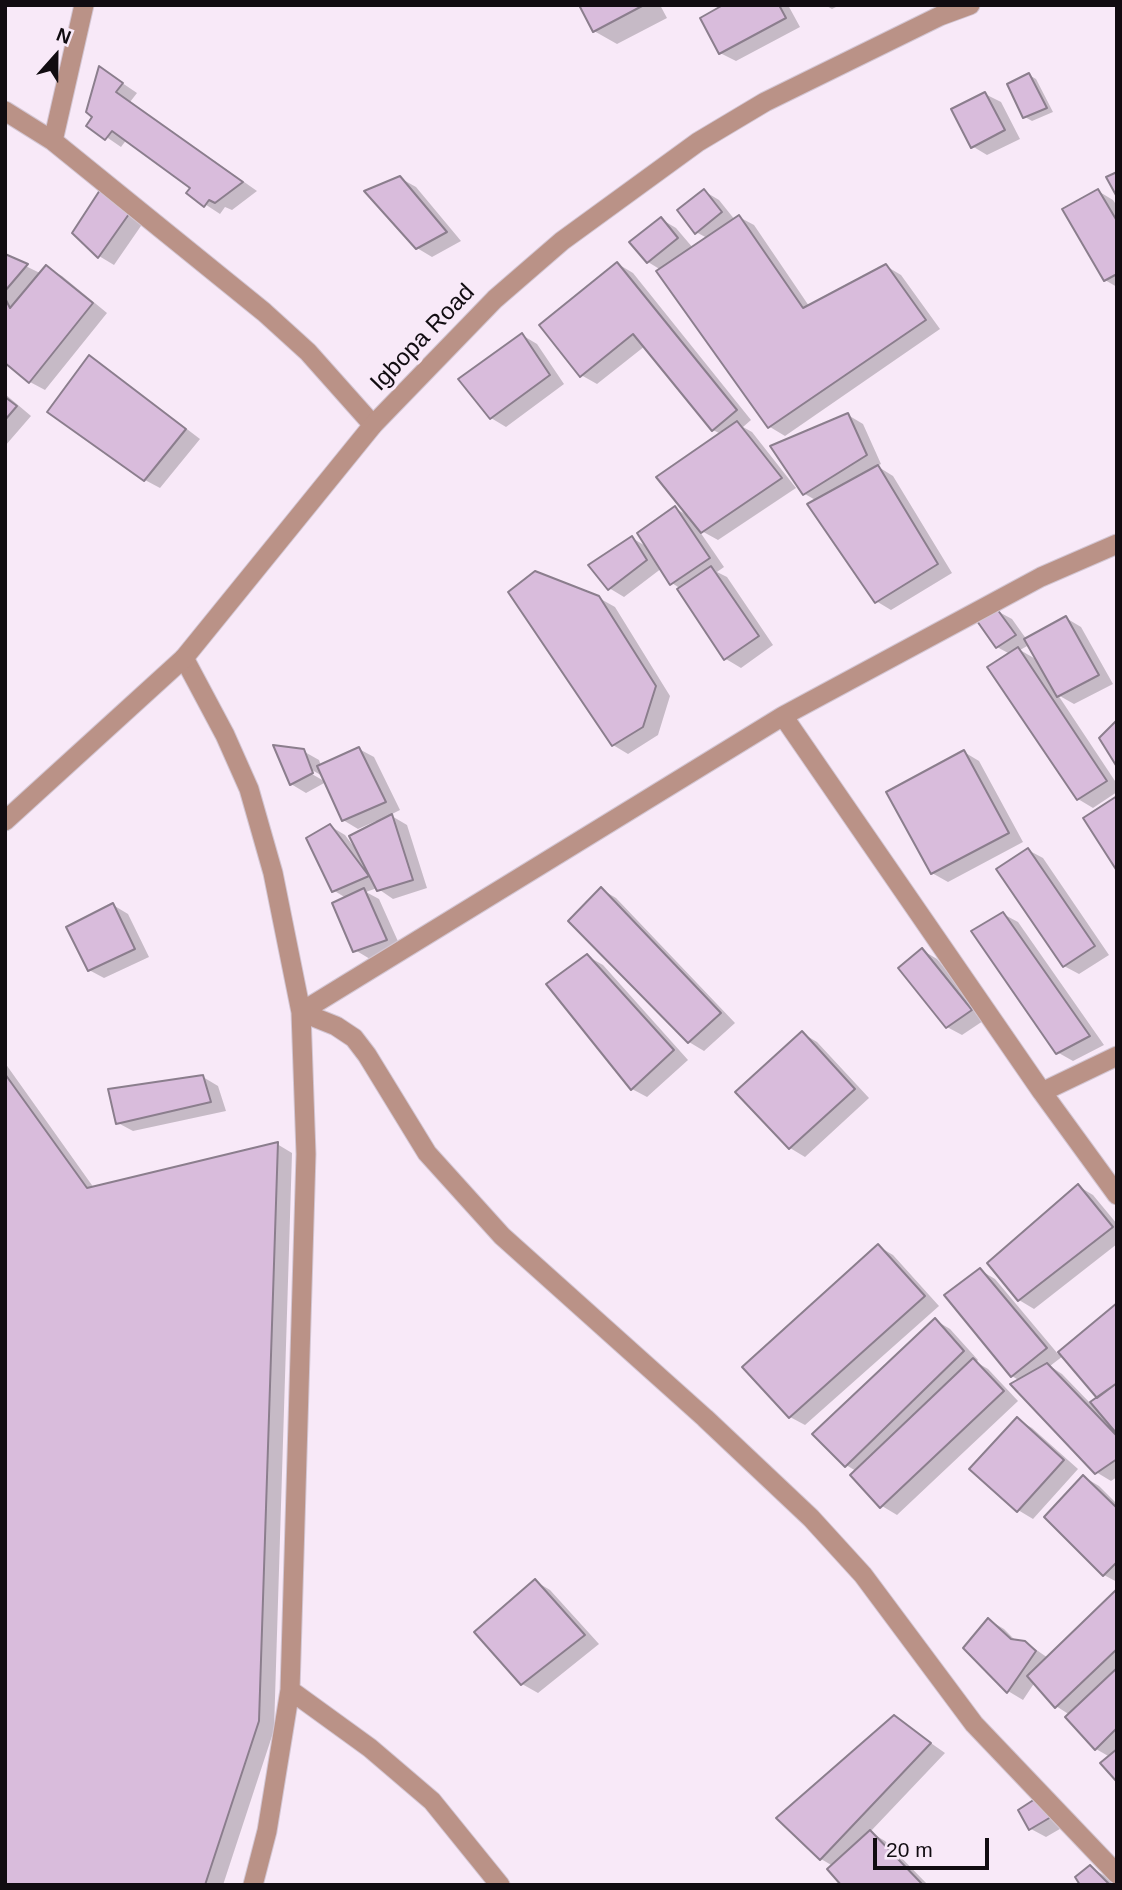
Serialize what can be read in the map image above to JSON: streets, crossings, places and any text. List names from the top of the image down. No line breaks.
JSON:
{"streets":{"street":["Igbopa Road"]},"scale_bar":"20 m","north":"top"}
